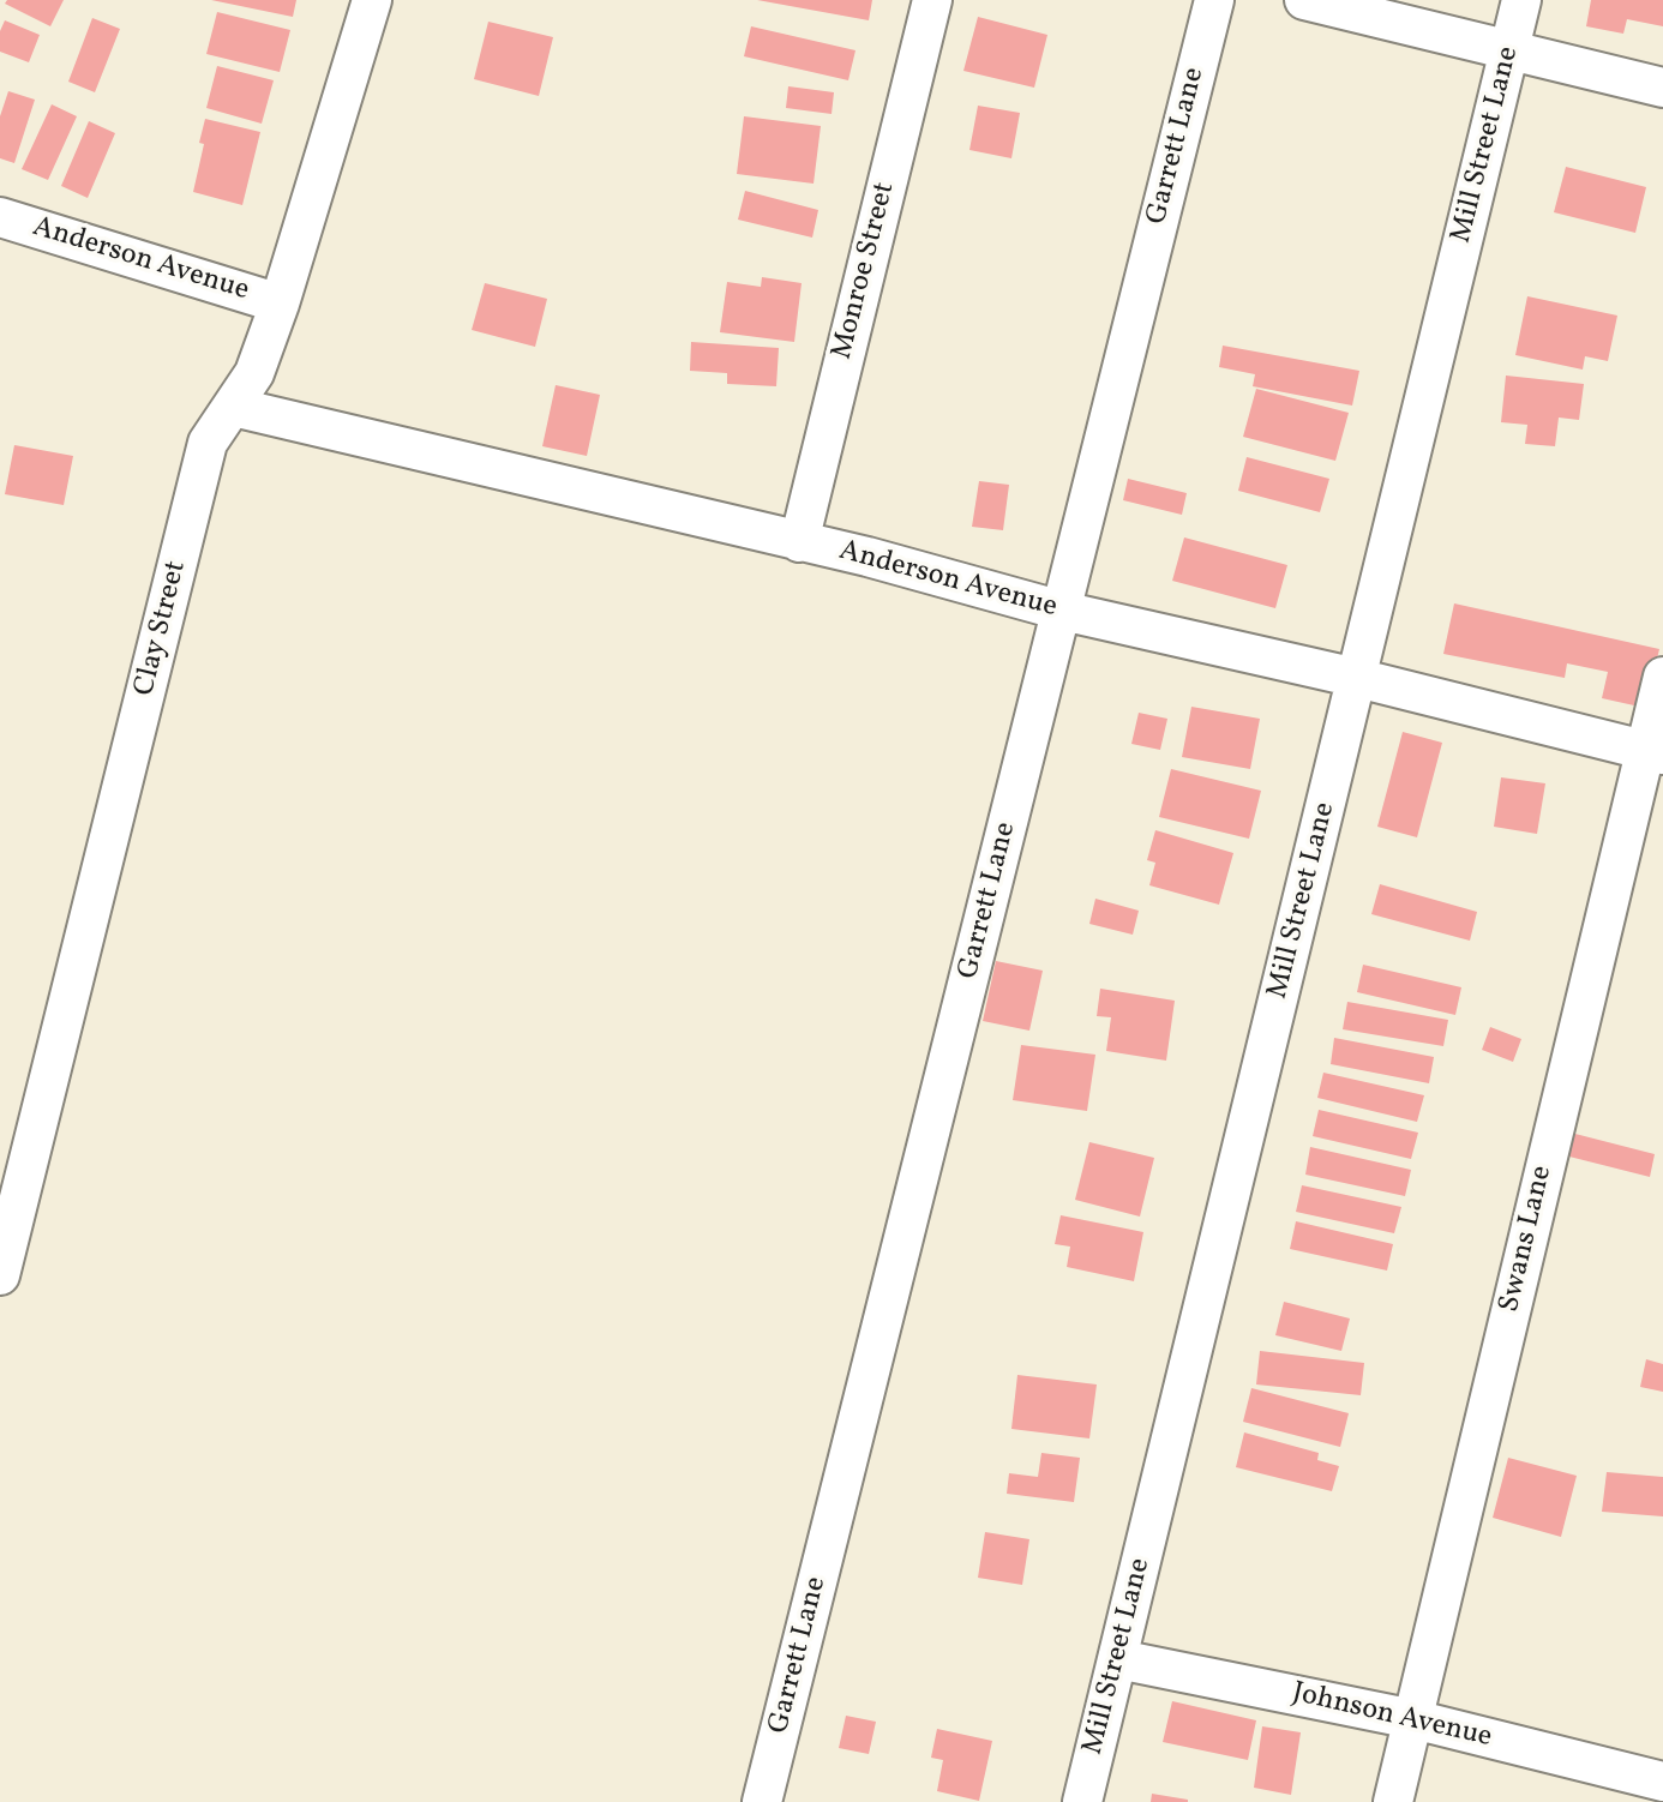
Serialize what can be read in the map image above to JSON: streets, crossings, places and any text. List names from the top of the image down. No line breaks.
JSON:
{"streets":{"street":["Mill Street Lane","Garrett Lane","Anderson Avenue","Monroe Street","Clay Street","Swans Lane","Johnson Avenue"]},"crossings":[["Mill Street Lane","Anderson Avenue"],["Mill Street Lane","Johnson Avenue"],["Garrett Lane","Anderson Avenue"],["Anderson Avenue","Monroe Street"],["Anderson Avenue","Clay Street"],["Anderson Avenue","Swans Lane"],["Swans Lane","Johnson Avenue"]]}
